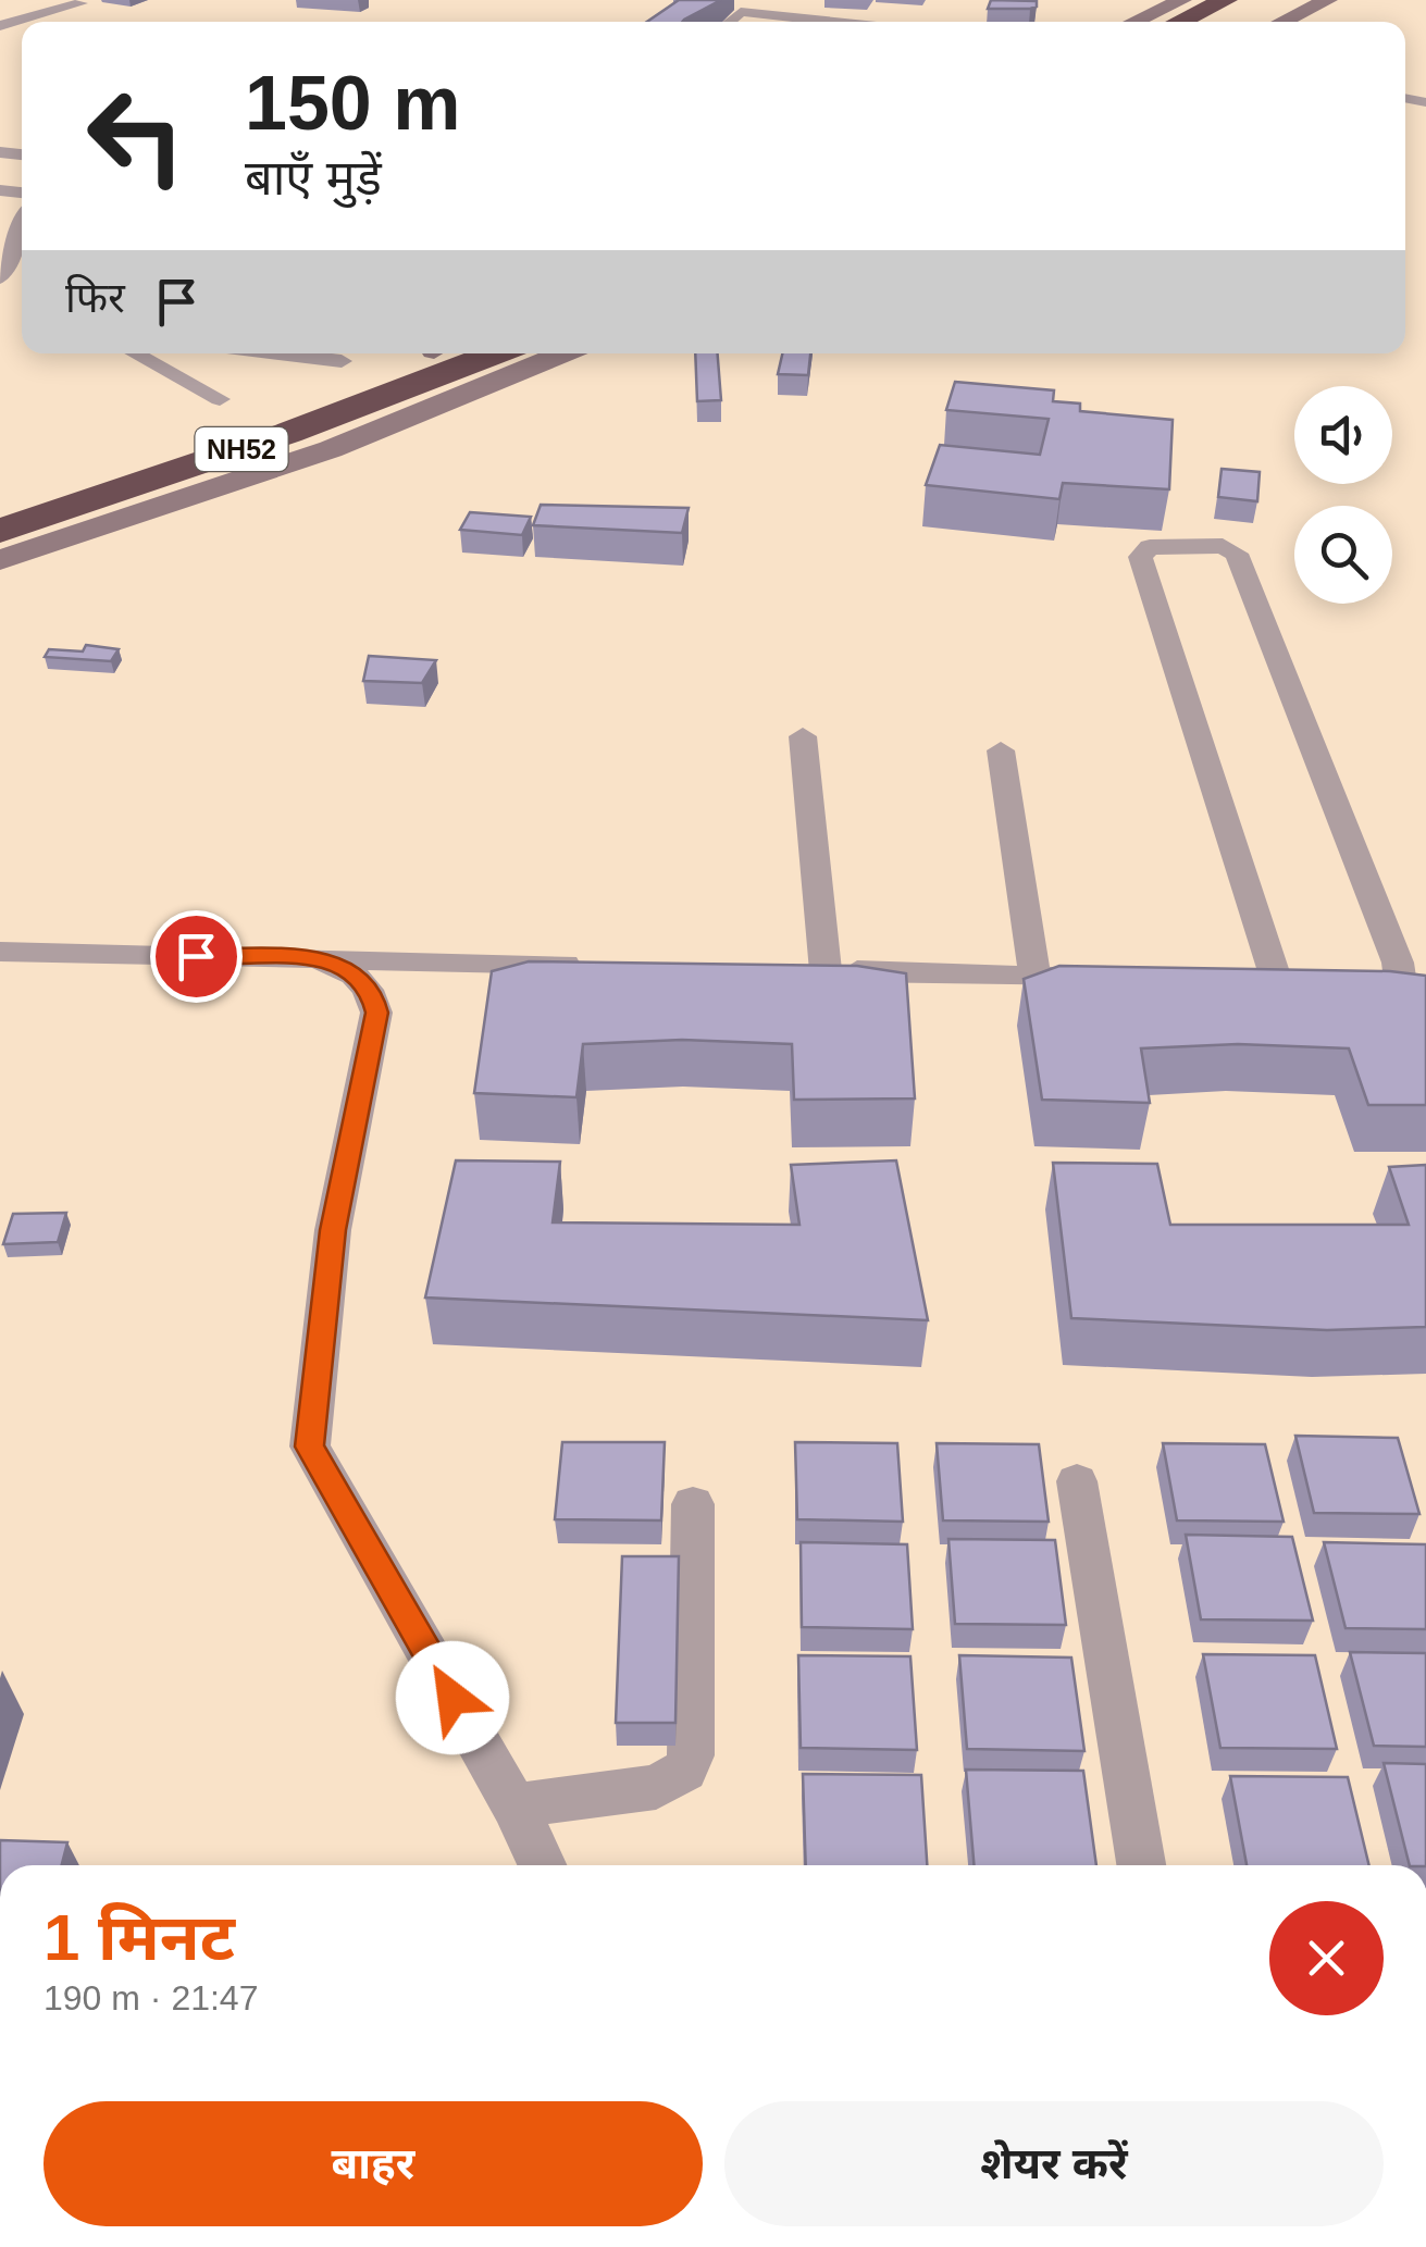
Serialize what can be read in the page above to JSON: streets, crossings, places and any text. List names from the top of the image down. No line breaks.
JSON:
{"streets":{"highway":["NH52"]},"page":{"turn":["150 m","बाएँ मुड़ें"],"then":"फिर","heading":["1 मिनट","190 m · 21:47"],"buttons":["बाहर","शेयर करें"]}}
